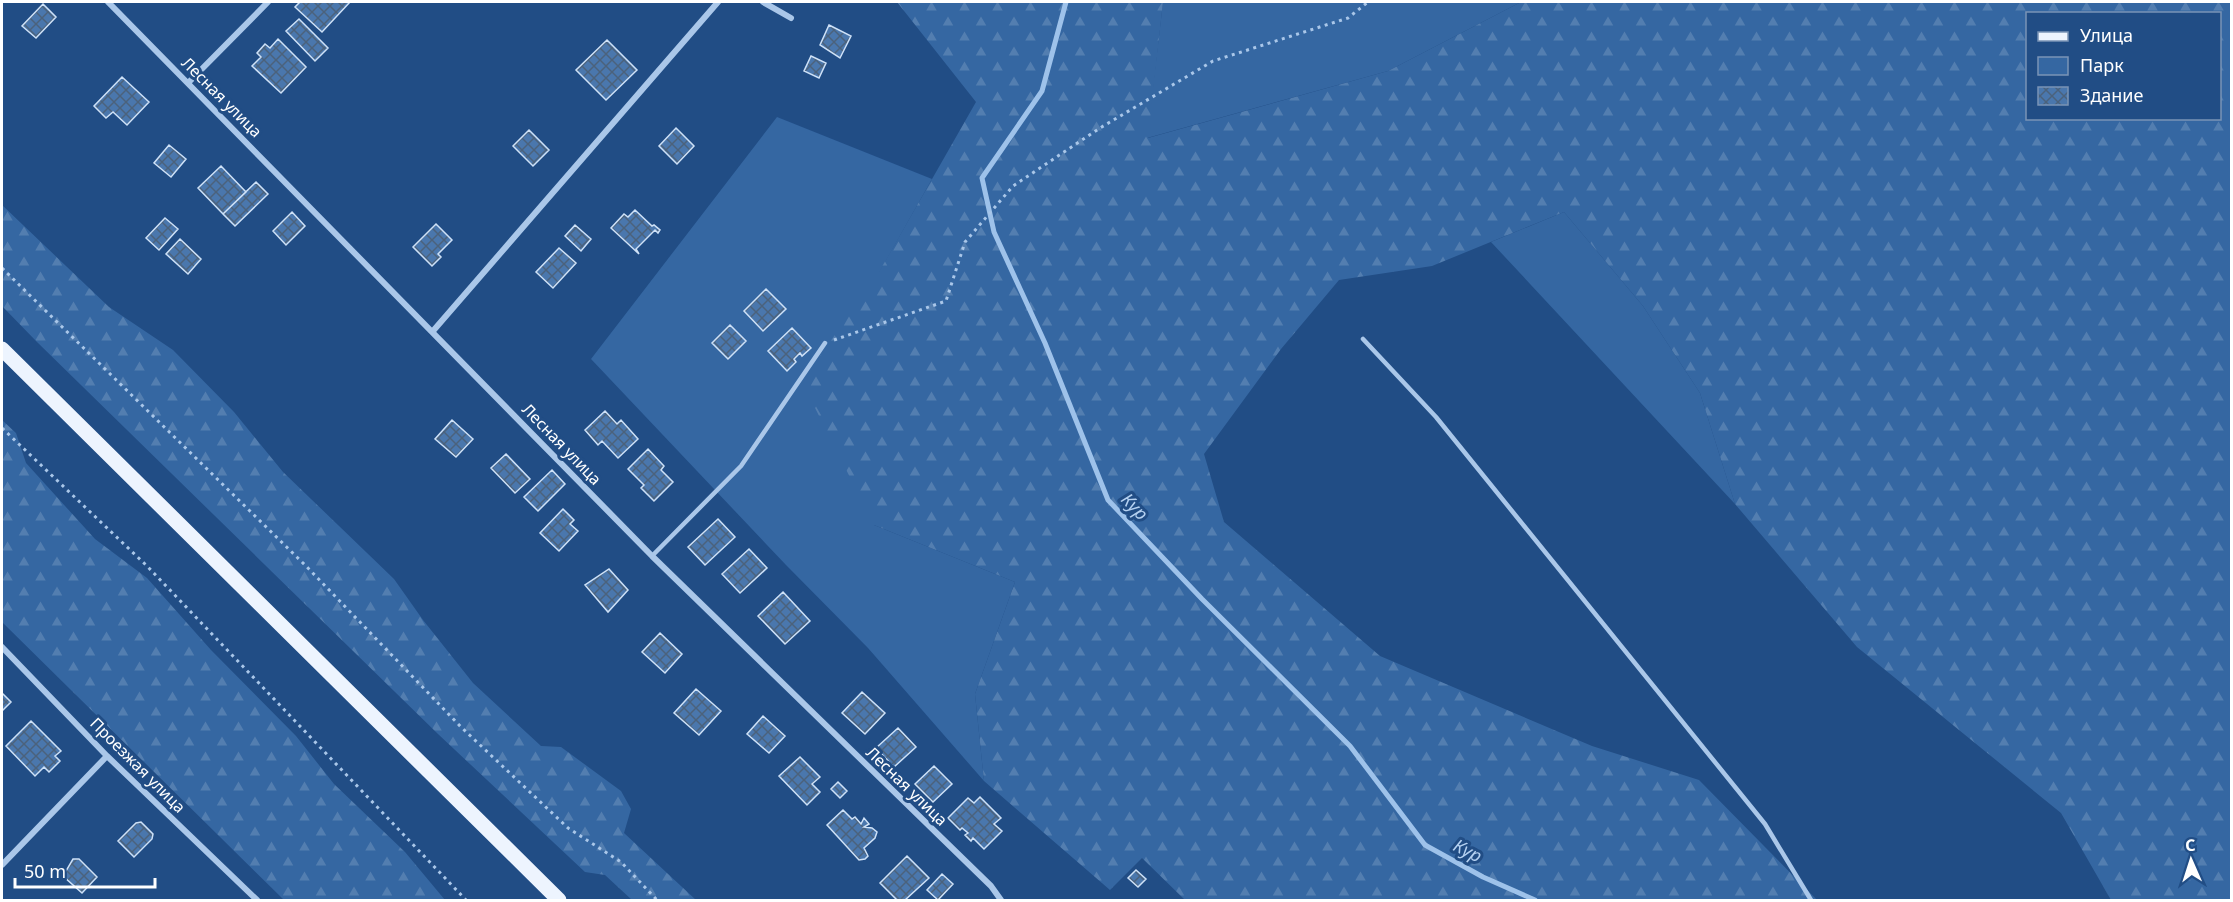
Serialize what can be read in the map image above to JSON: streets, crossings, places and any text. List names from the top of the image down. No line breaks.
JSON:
{"streets":{"street":["Лесная улица","Проезжая улица"]},"water":["Кур"],"legend":["Улица","Парк","Здание"],"scale_bar":"50 m","north":"top"}
